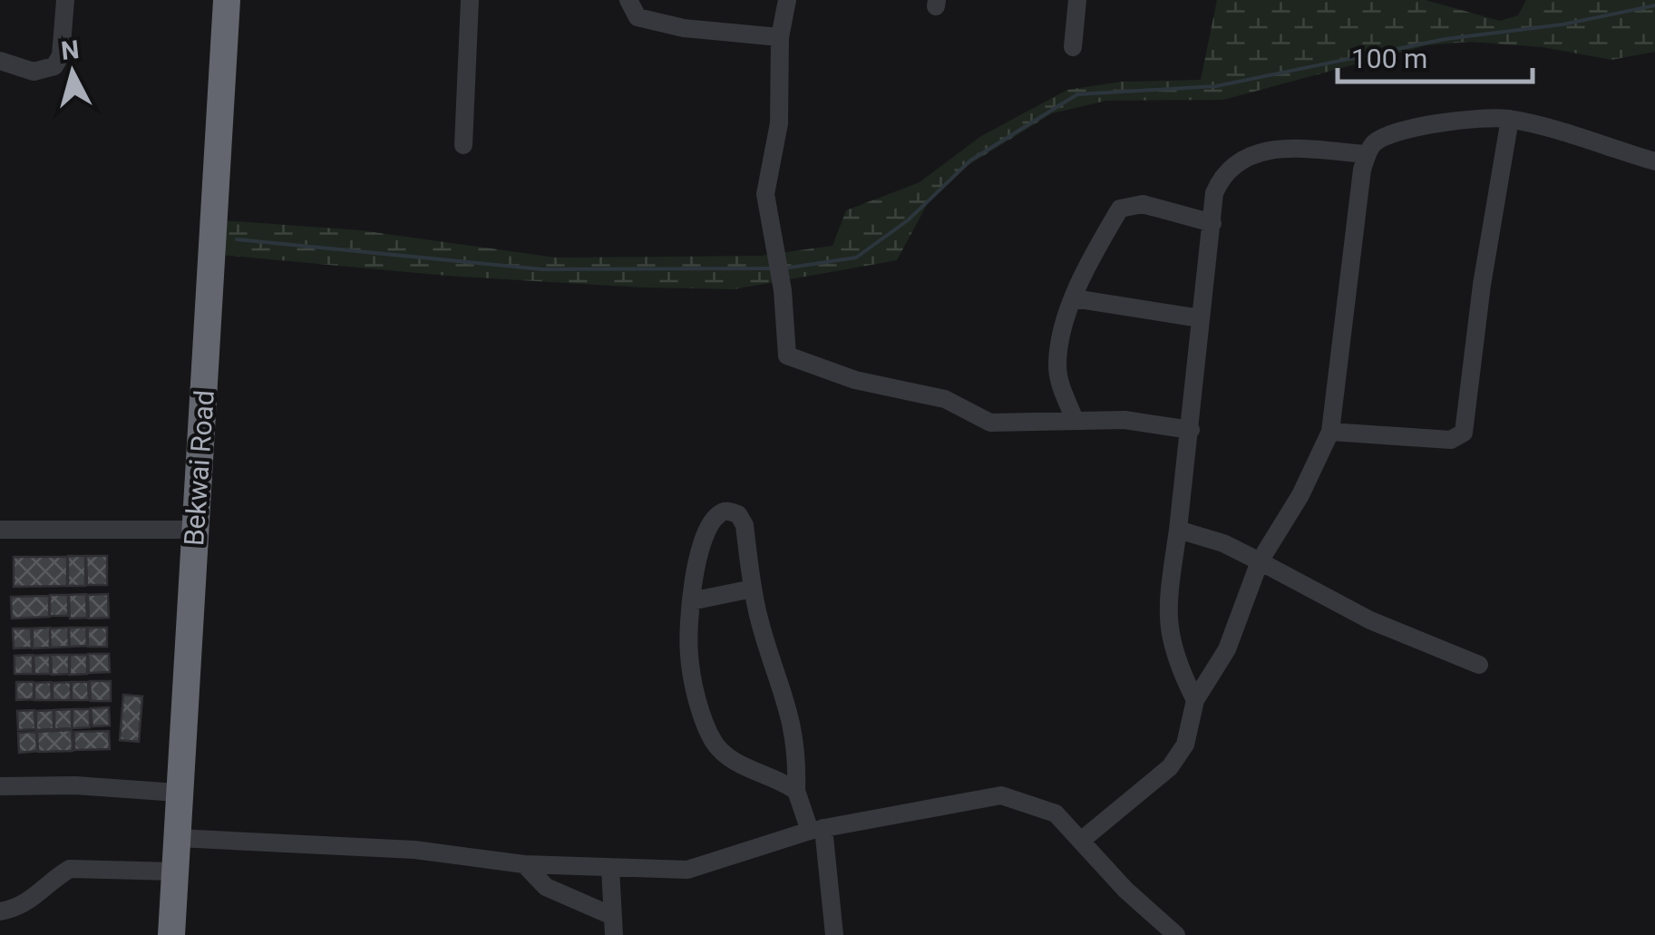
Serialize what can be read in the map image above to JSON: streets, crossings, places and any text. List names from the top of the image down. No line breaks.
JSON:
{"streets":{"highway":["Bekwai Road"]},"scale_bar":"100 m","north":"top"}
